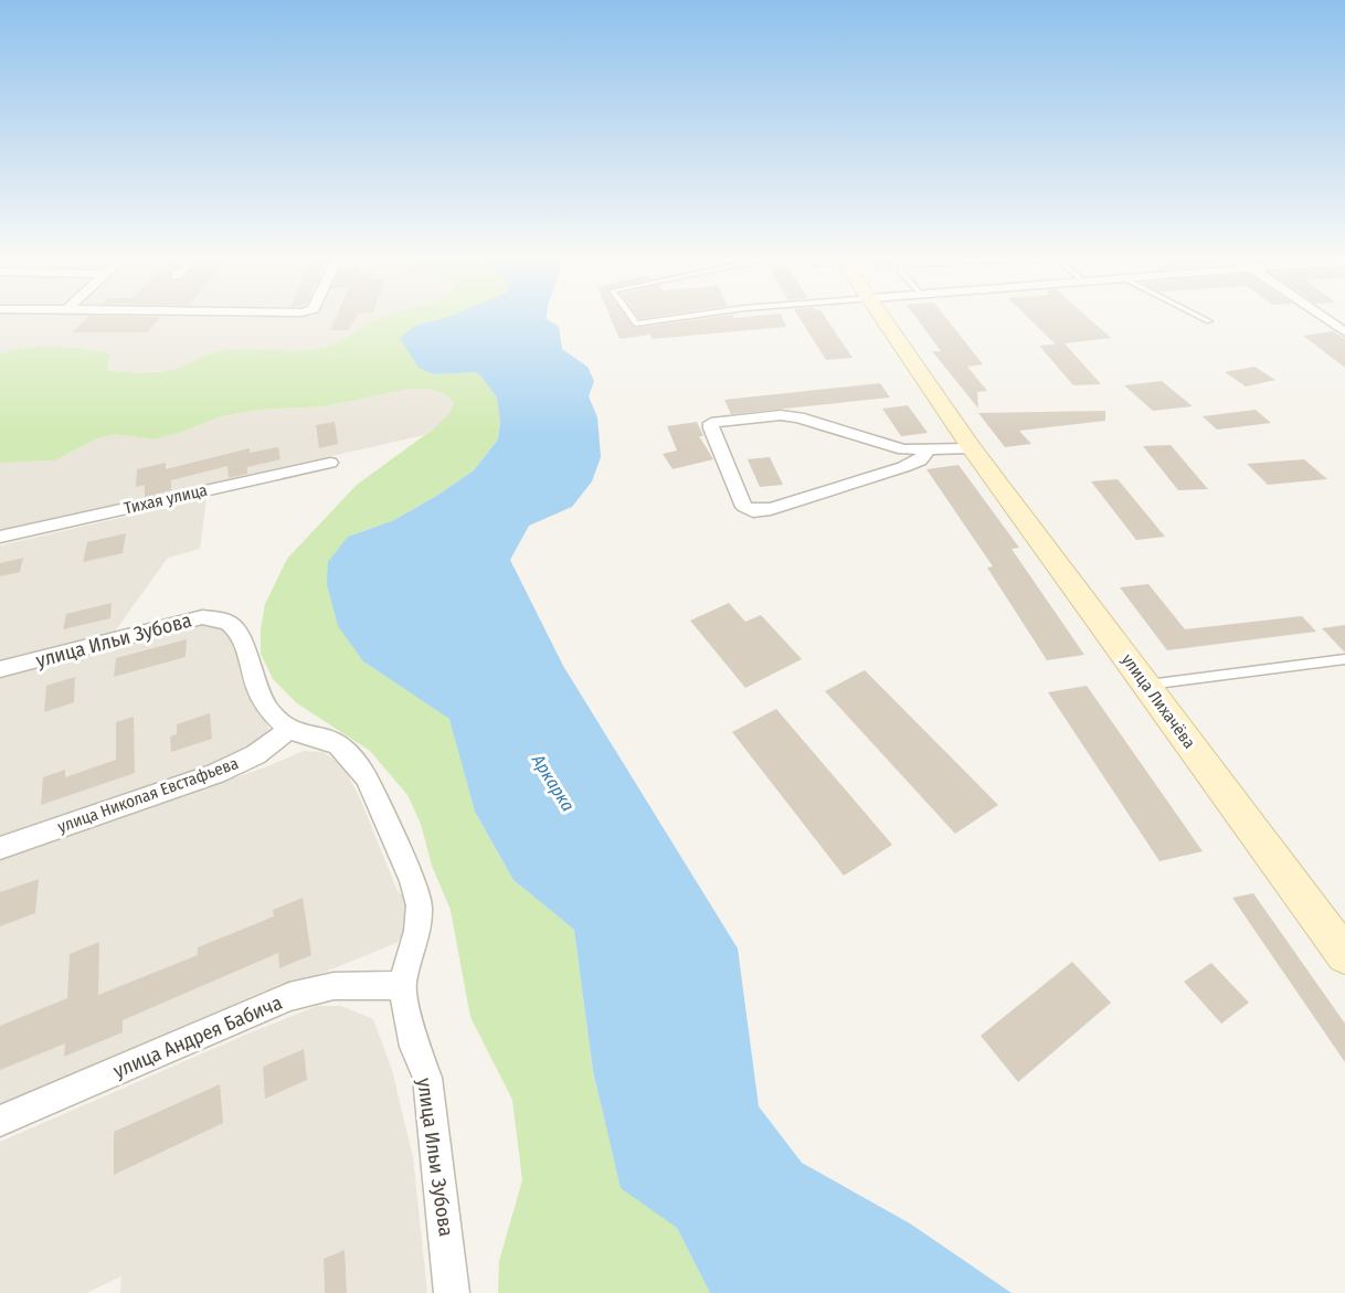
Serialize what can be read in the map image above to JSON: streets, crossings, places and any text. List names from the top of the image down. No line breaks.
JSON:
{"streets":{"street":["Тихая улица","улица Ильи Зубова","улица Лихачёва","улица Николая Евстафьева","улица Андрея Бабича"]},"crossings":[["улица Ильи Зубова","улица Николая Евстафьева"],["улица Ильи Зубова","улица Андрея Бабича"]],"water":["Аркарка"]}
